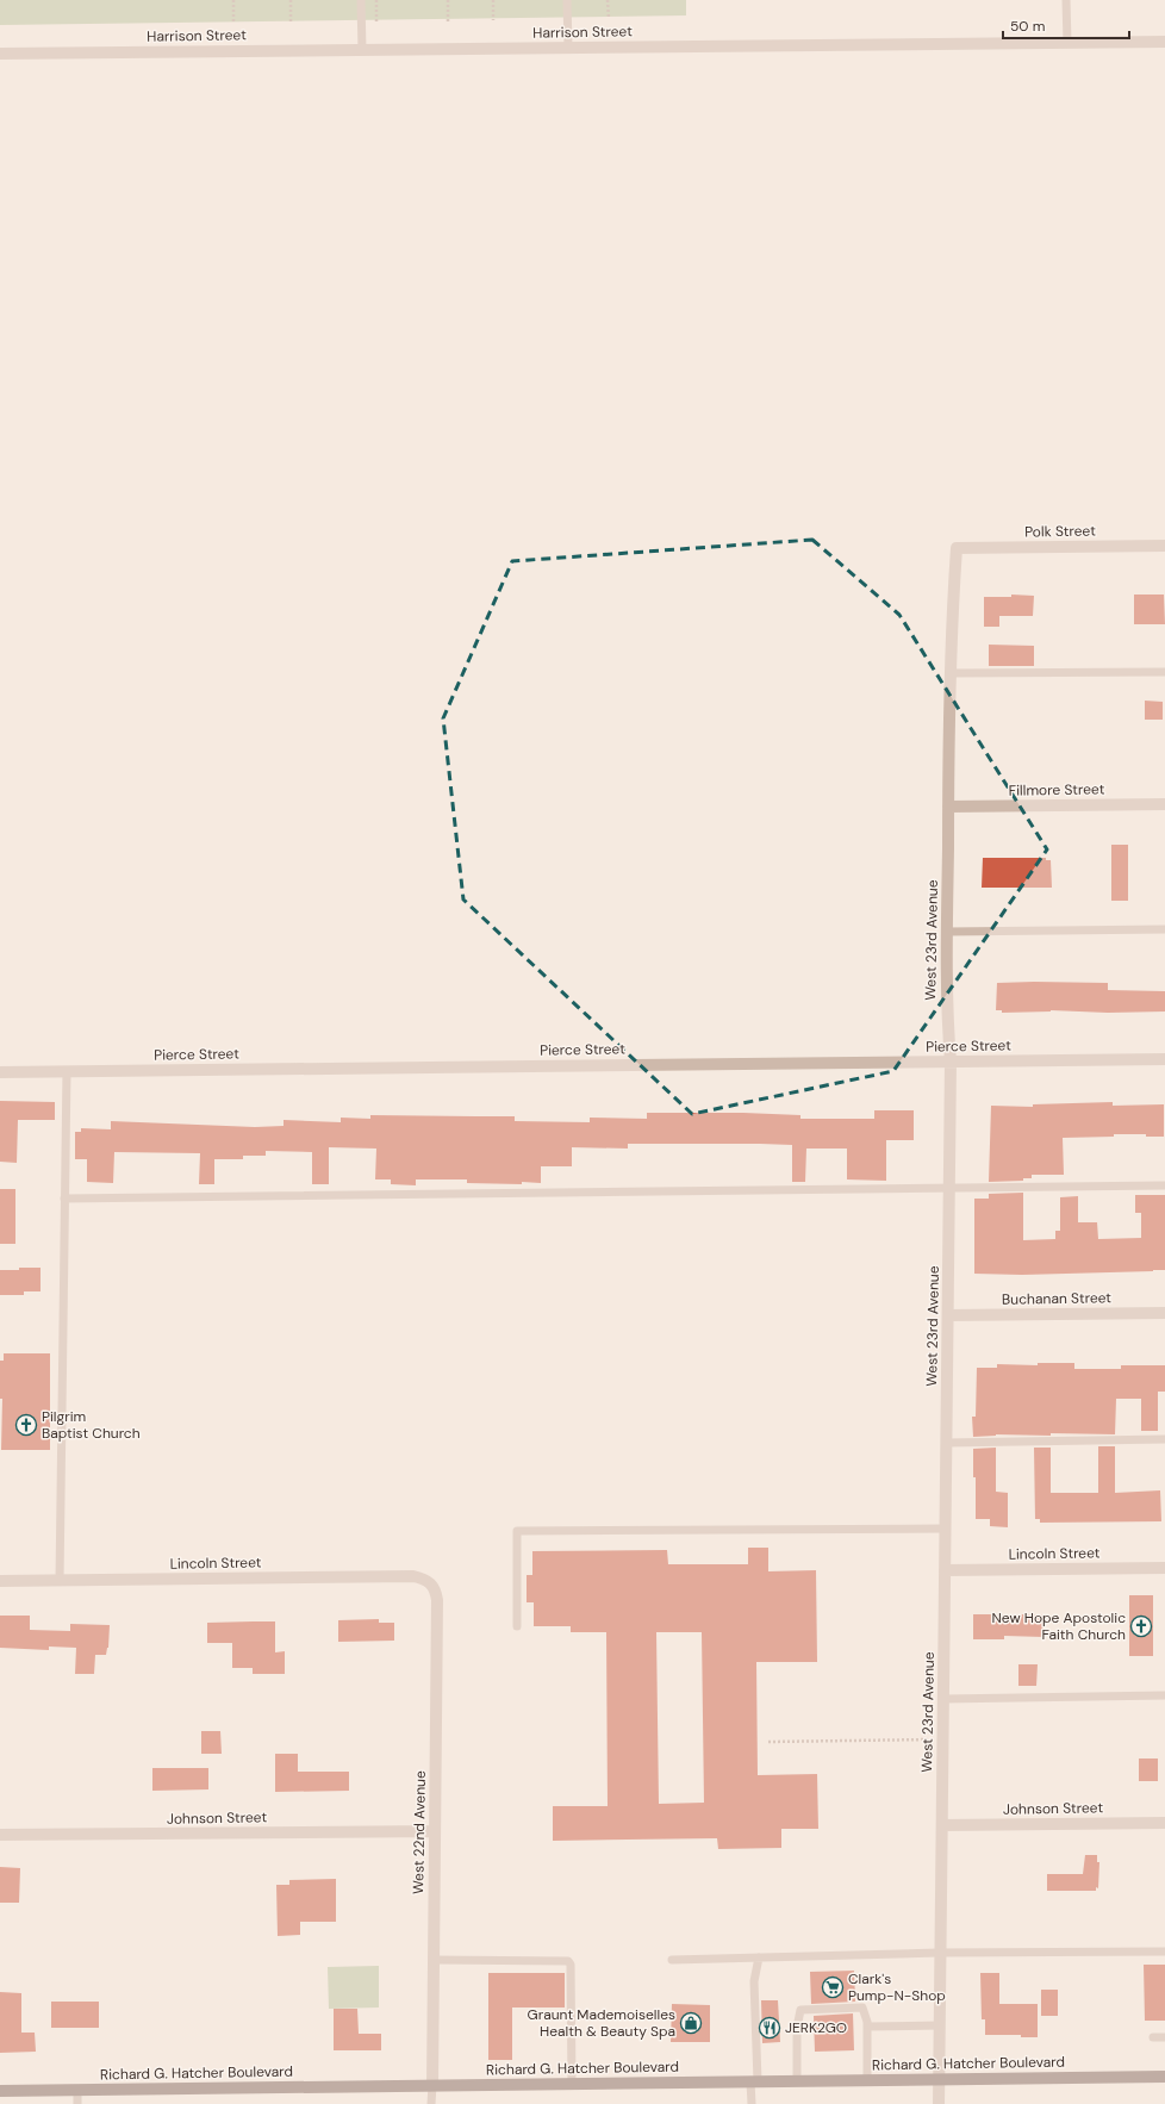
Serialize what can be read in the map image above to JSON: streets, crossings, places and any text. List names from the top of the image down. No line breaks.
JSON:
{"streets":{"main road":["Richard G. Hatcher Boulevard"],"street":["Harrison Street","Polk Street","Fillmore Street","West 23rd Avenue","Pierce Street","Buchanan Street","Lincoln Street","Johnson Street","West 22nd Avenue"]},"crossings":[["Polk Street","West 23rd Avenue"],["Fillmore Street","West 23rd Avenue"],["West 23rd Avenue","Pierce Street"],["West 23rd Avenue","Buchanan Street"],["West 23rd Avenue","Lincoln Street"],["West 23rd Avenue","Johnson Street"],["West 23rd Avenue","Richard G. Hatcher Boulevard"],["Lincoln Street","West 22nd Avenue"],["Johnson Street","West 22nd Avenue"],["West 22nd Avenue","Richard G. Hatcher Boulevard"]],"places":{"church":["Pilgrim Baptist Church","New Hope Apostolic Faith Church"],"supermarket":["Clark's Pump-N-Shop"],"shop":["Graunt Mademoiselles Health & Beauty Spa"],"restaurant":["JERK2GO"]},"scale_bar":"50 m"}
